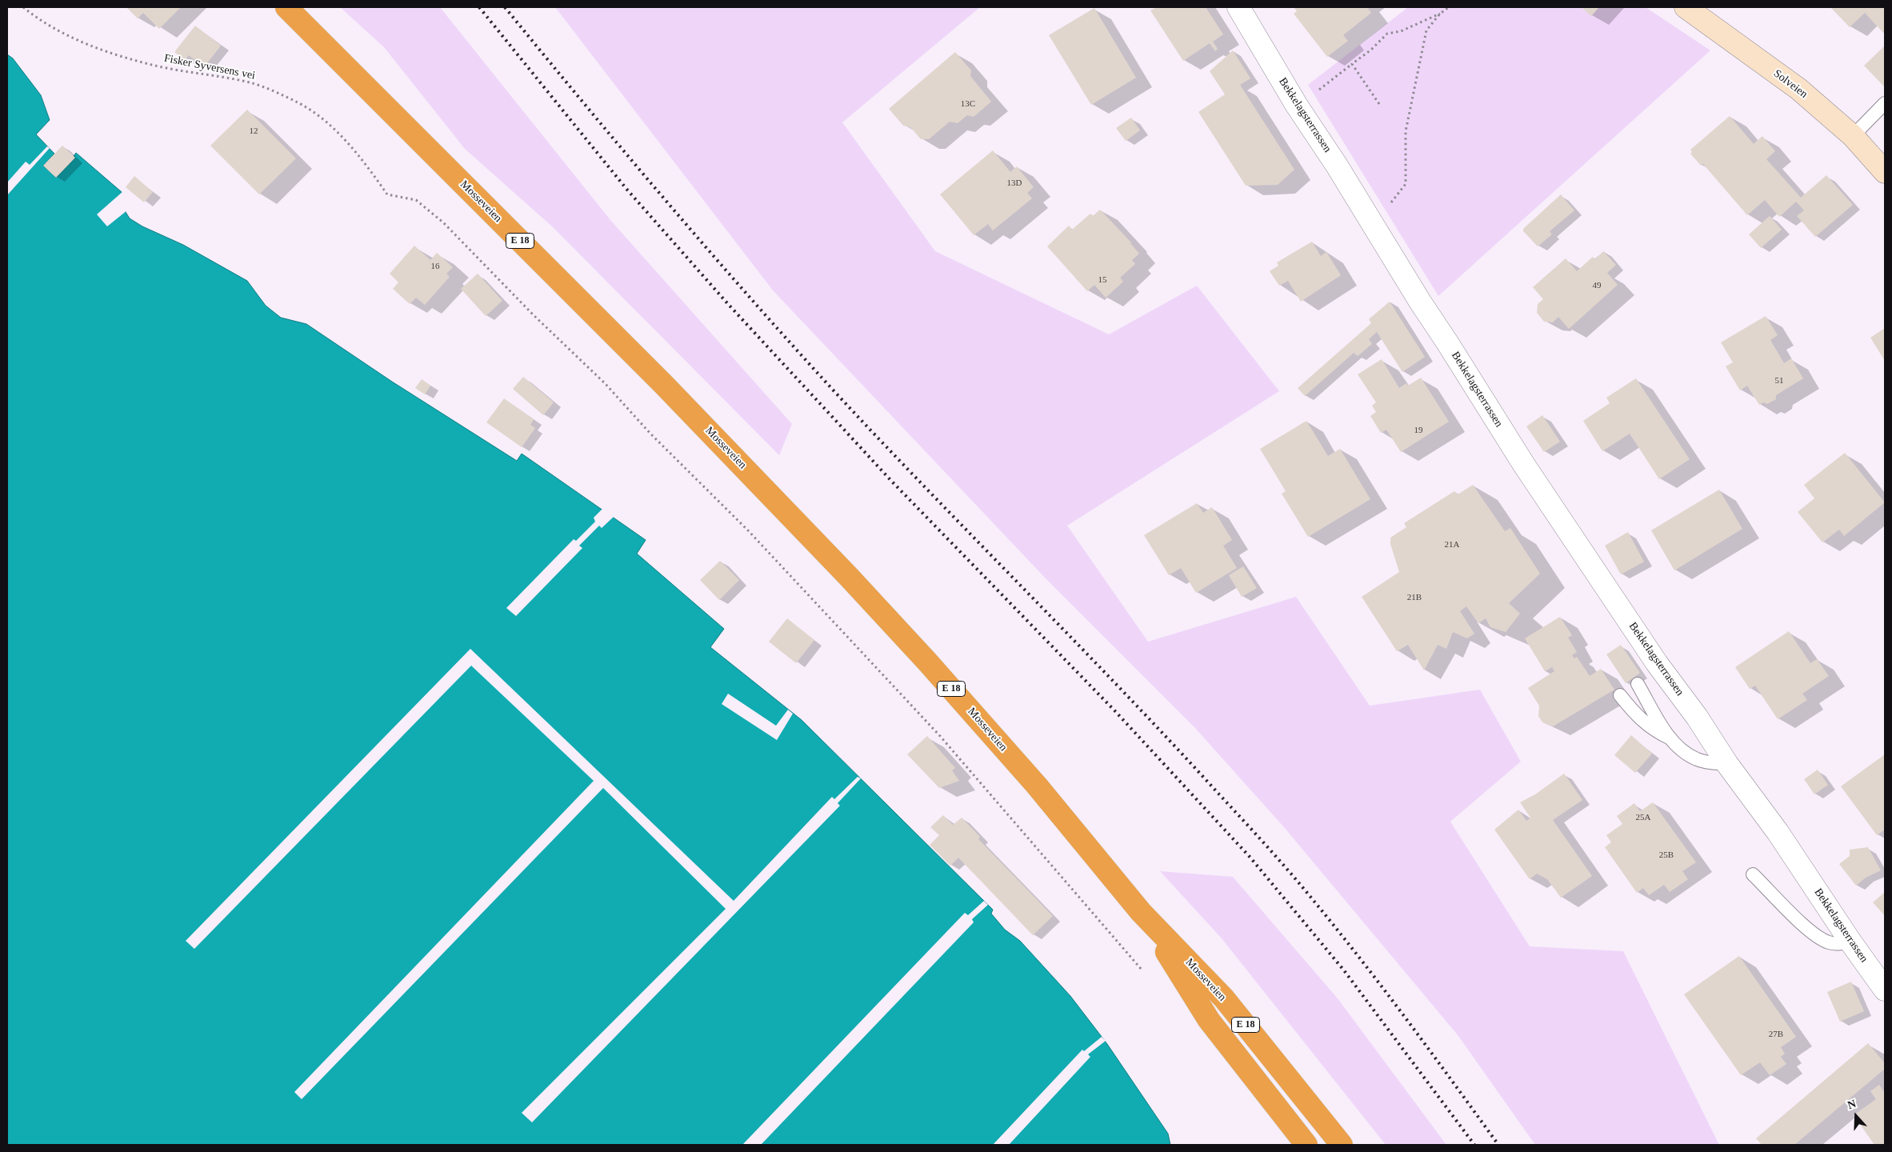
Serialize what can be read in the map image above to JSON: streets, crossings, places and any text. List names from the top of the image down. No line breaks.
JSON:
{"streets":{"highway":["Mosseveien","E 18"],"street":["Solveien","Bekkelagsterrassen"],"path":["Fisker Syversens vei"]},"house_numbers":["13C","12","13D","16","15","49","51","19","21A","21B","25A","25B","27B"],"north":"top"}
